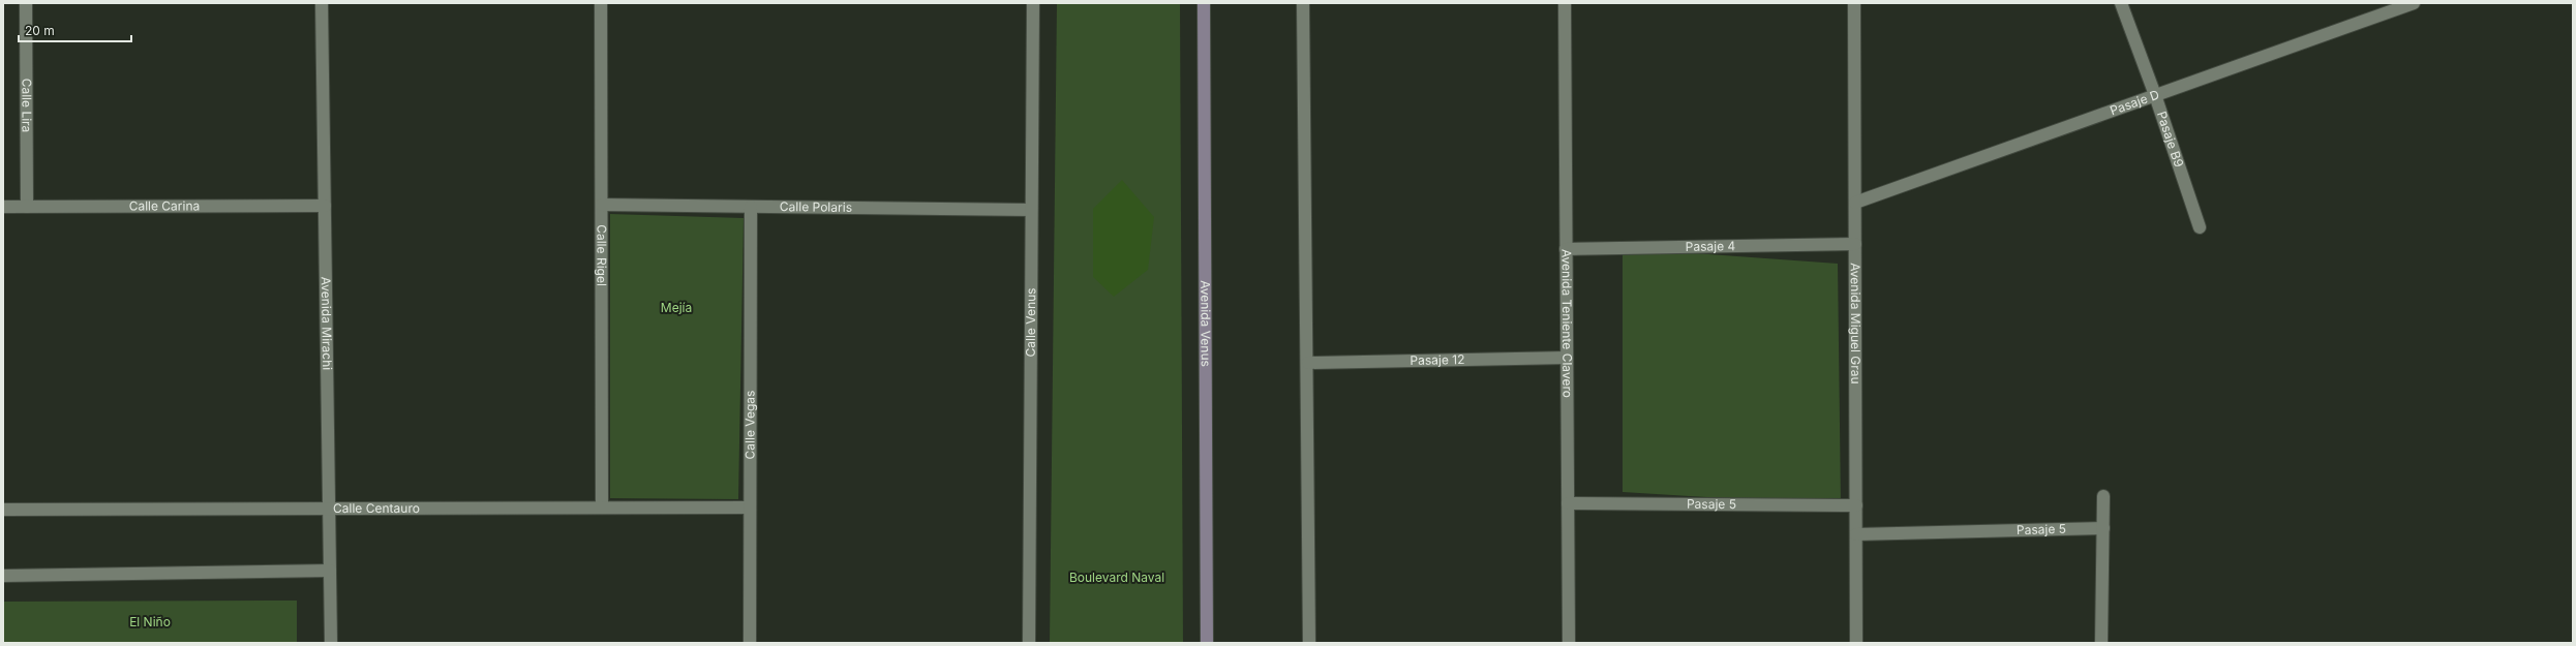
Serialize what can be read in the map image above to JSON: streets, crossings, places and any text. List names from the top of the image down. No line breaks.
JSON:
{"streets":{"street":["Pasaje D","Calle Lira","Pasaje B9","Calle Carina","Calle Polaris","Pasaje 4","Calle Rigel","Avenida Mirachi","Calle Venus","Avenida Venus","Avenida Teniente Clavero","Avenida Miguel Grau","Pasaje 12","Calle Vegas","Pasaje 5","Calle Centauro"]},"crossings":[["Pasaje D","Pasaje B9"],["Pasaje D","Avenida Miguel Grau"],["Calle Lira","Calle Carina"],["Calle Carina","Avenida Mirachi"],["Calle Polaris","Calle Rigel"],["Calle Polaris","Calle Venus"],["Calle Polaris","Calle Vegas"],["Pasaje 4","Avenida Teniente Clavero"],["Pasaje 4","Avenida Miguel Grau"],["Calle Rigel","Calle Centauro"],["Avenida Mirachi","Calle Centauro"],["Avenida Teniente Clavero","Pasaje 12"],["Avenida Teniente Clavero","Pasaje 5"],["Avenida Miguel Grau","Pasaje 5"],["Calle Vegas","Calle Centauro"]],"parks":["Mejía","Boulevard Naval","El Niño"],"scale_bar":"20 m"}
